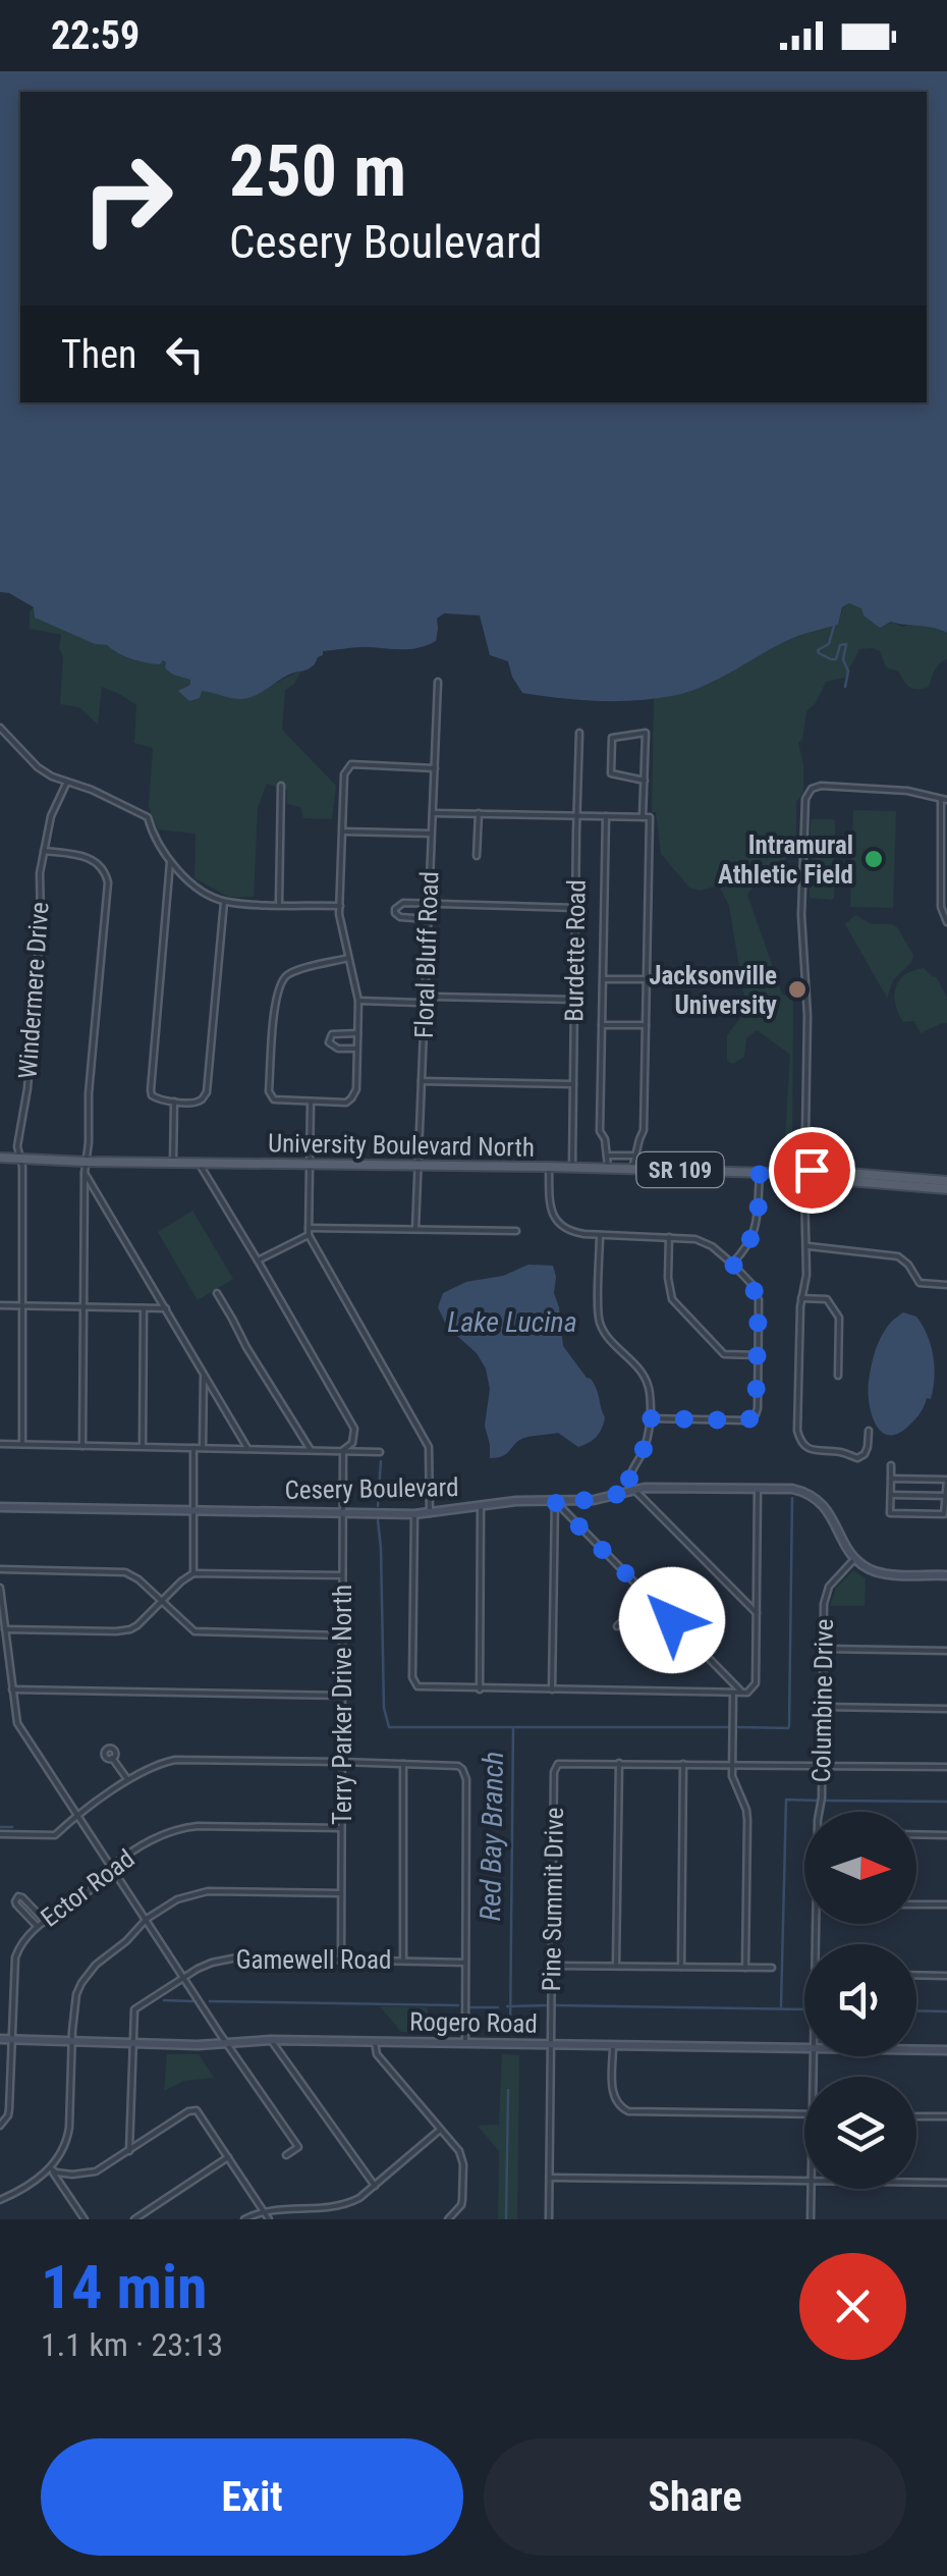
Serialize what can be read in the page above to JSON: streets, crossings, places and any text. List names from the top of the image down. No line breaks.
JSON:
{"streets":{"main road":["University Boulevard North","SR 109","Cesery Boulevard","Rogero Road"],"street":["Burdette Road","Floral Bluff Road","Windermere Drive","Columbine Drive","Terry Parker Drive North","Ector Road","Pine Summit Drive","Gamewell Road"]},"crossings":[["Burdette Road","University Boulevard North"],["Floral Bluff Road","University Boulevard North"],["Windermere Drive","University Boulevard North"],["Cesery Boulevard","Columbine Drive"],["Cesery Boulevard","Terry Parker Drive North"],["Terry Parker Drive North","Ector Road"],["Terry Parker Drive North","Gamewell Road"],["Ector Road","Rogero Road"],["Pine Summit Drive","Rogero Road"],["Gamewell Road","Rogero Road"]],"water":["Lake Lucina","Red Bay Branch"],"places":["Intramural Athletic Field","Jacksonville University"],"north":"right","page":{"status":"22:59","turn":["250 m","Cesery Boulevard"],"then":"Then","heading":["14 min","1.1 km · 23:13"],"buttons":["Exit","Share"]}}
